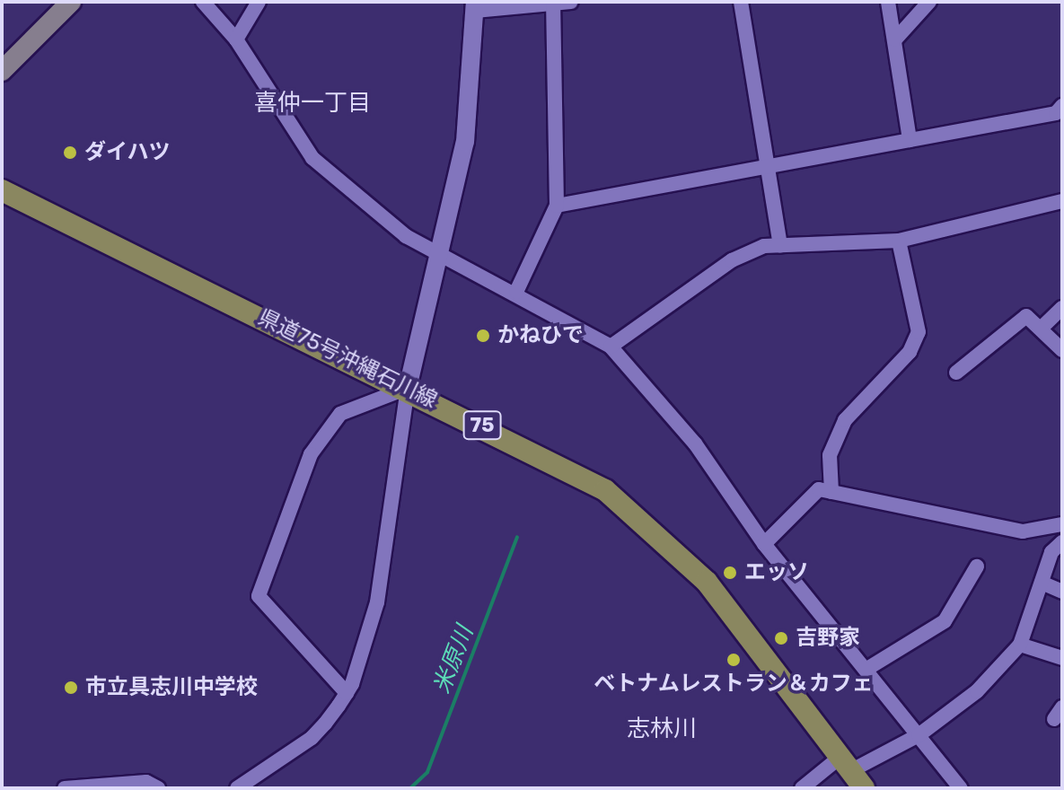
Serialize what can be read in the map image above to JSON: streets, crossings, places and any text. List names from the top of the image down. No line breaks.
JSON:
{"streets":{"main road":["県道75号沖縄石川線","75"]},"districts":["喜仲一丁目","志林川"],"water":["米原川"],"places":["ダイハツ","かねひで","エッソ","吉野家","ベトナムレストラン＆カフェ","市立具志川中学校"]}
